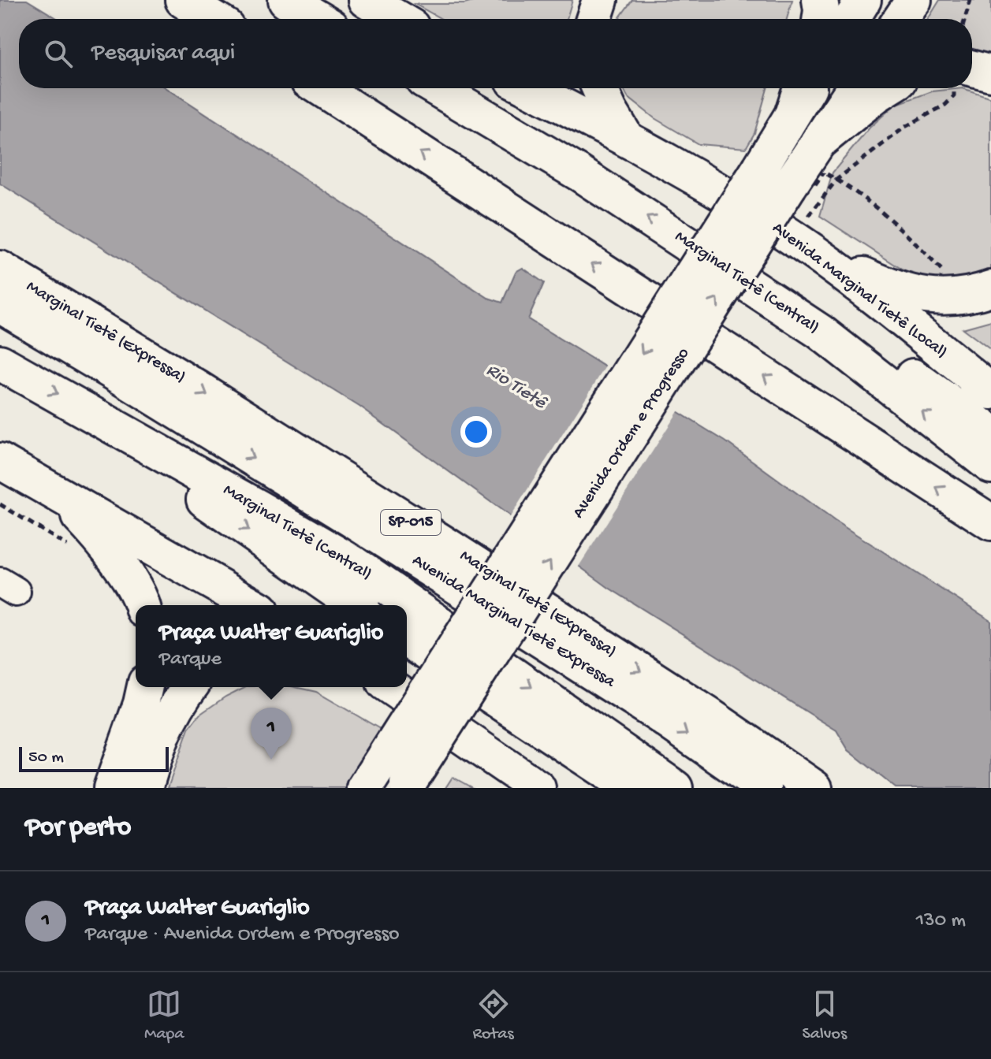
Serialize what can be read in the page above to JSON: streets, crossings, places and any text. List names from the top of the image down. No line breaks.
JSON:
{"streets":{"main road":["Marginal Tietê (Central)","Avenida Marginal Tietê (Local)","Marginal Tietê (Expressa)","Avenida Ordem e Progresso","SP-015","Avenida Marginal Tietê Expressa"]},"water":["Rio Tietê"],"scale_bar":"50 m","page":{"search":"Pesquisar aqui","popup":["Praça Walter Guariglio","Parque"],"pins":"1","scale":"50 m","heading":"Por perto","list":[{"mark":"1","name":"Praça Walter Guariglio","note":"Parque · Avenida Ordem e Progresso","value":"130 m"}],"nav":["Mapa","Rotas","Salvos"]}}
